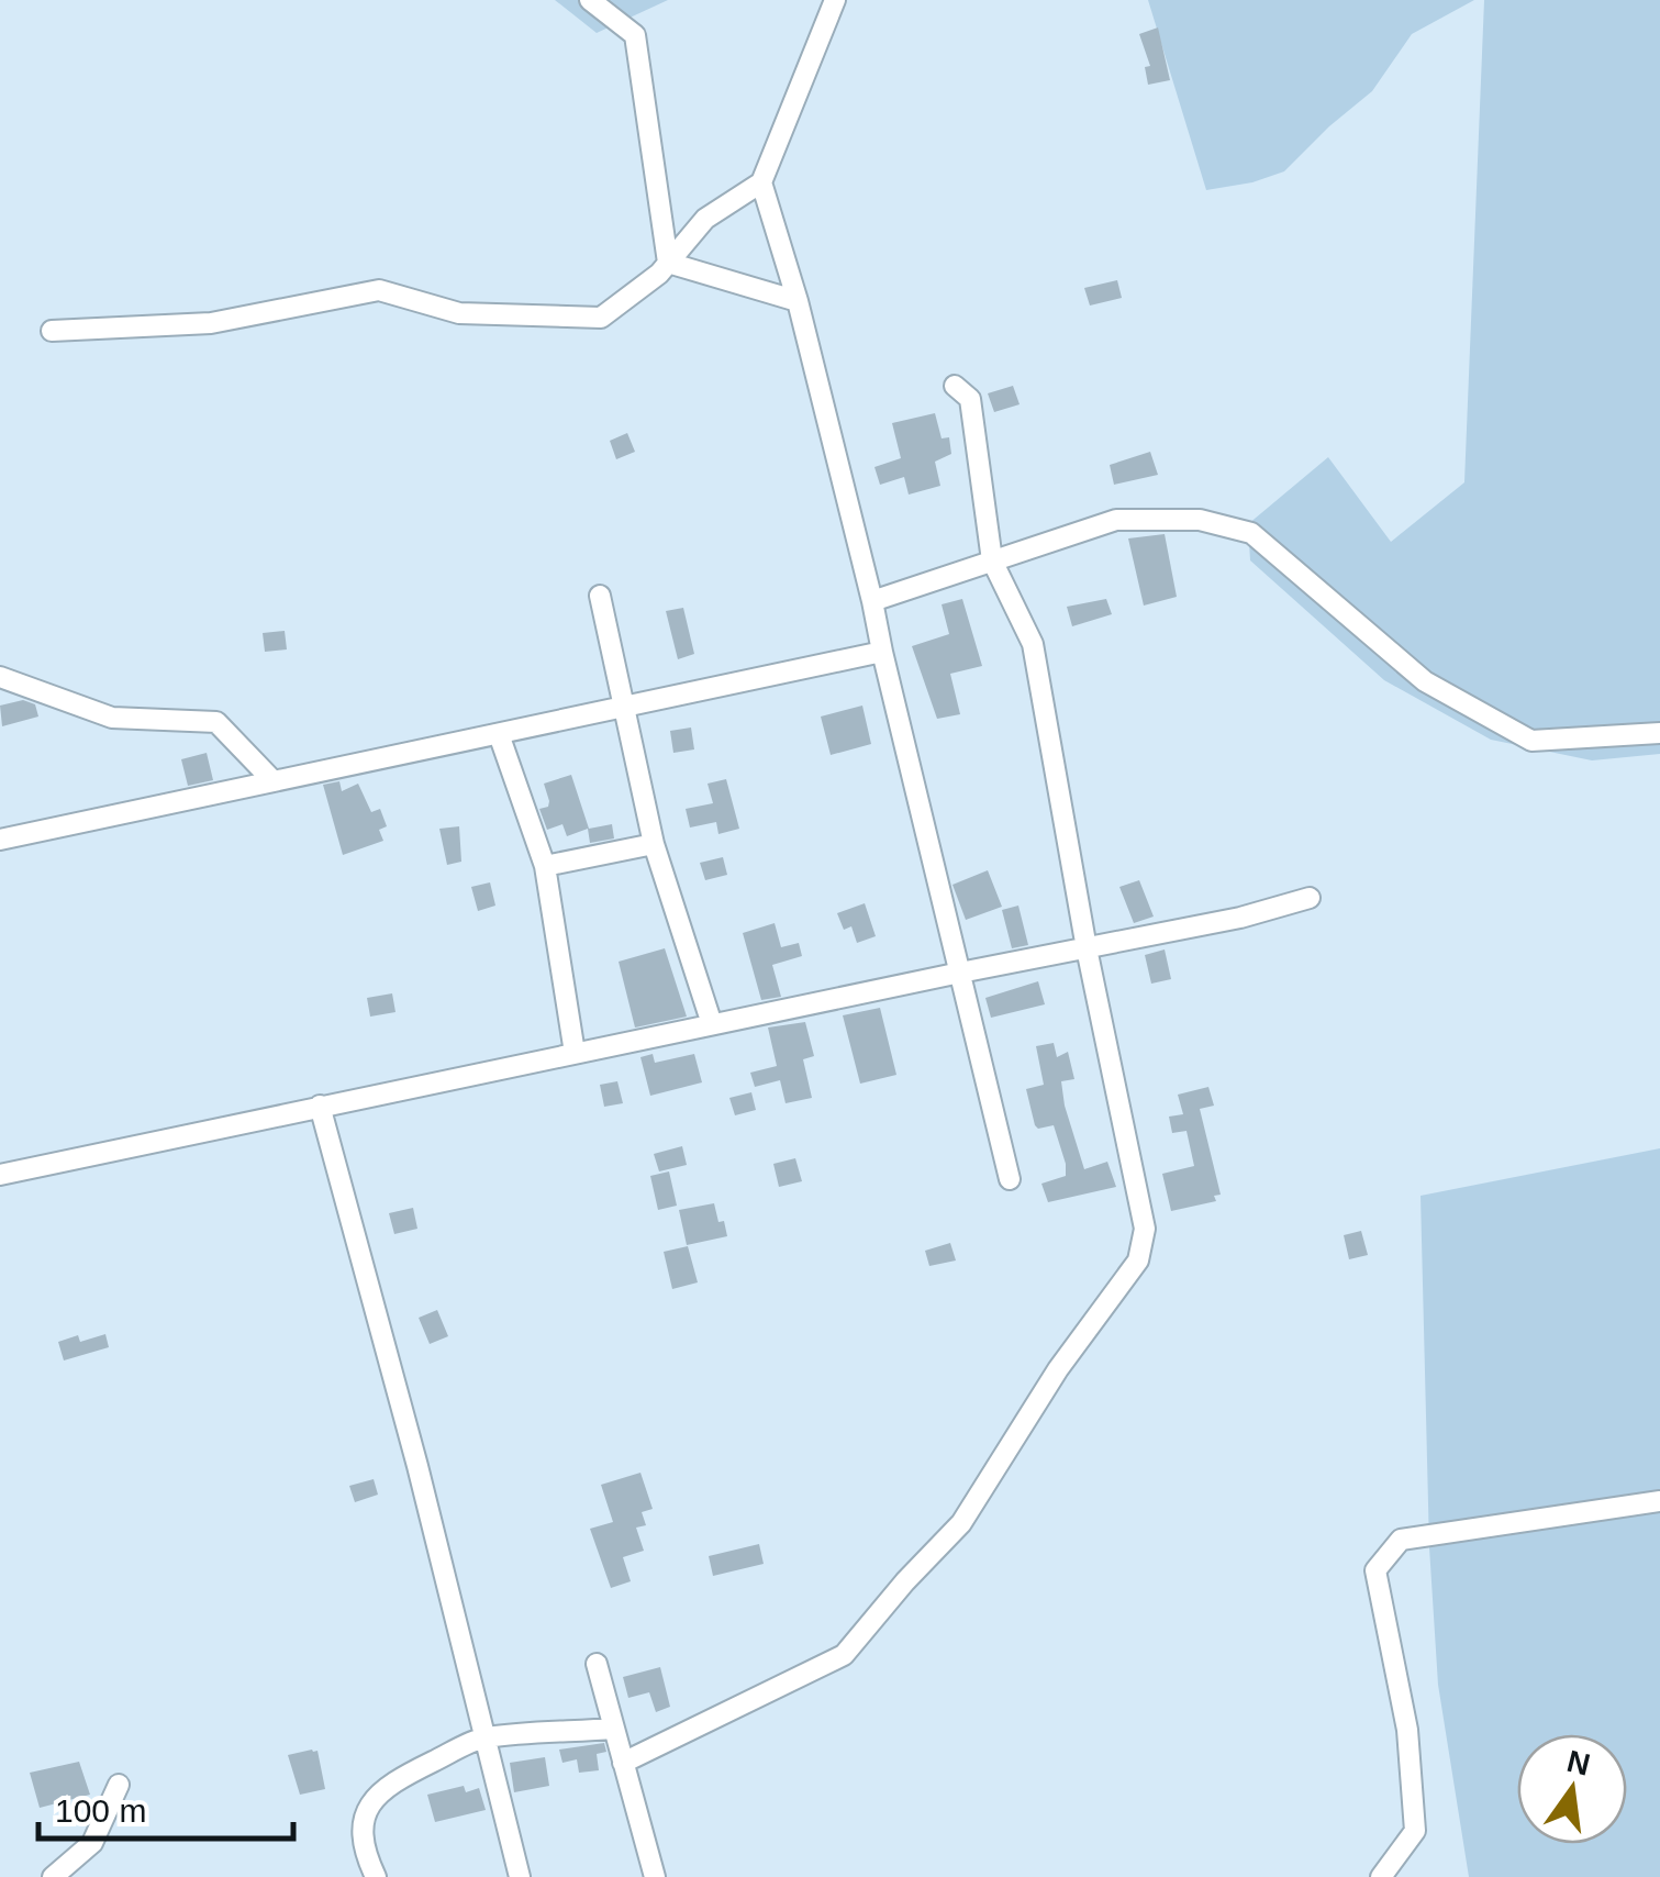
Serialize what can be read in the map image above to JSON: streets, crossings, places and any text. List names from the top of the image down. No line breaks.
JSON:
{"scale_bar":"100 m","north":"top"}
